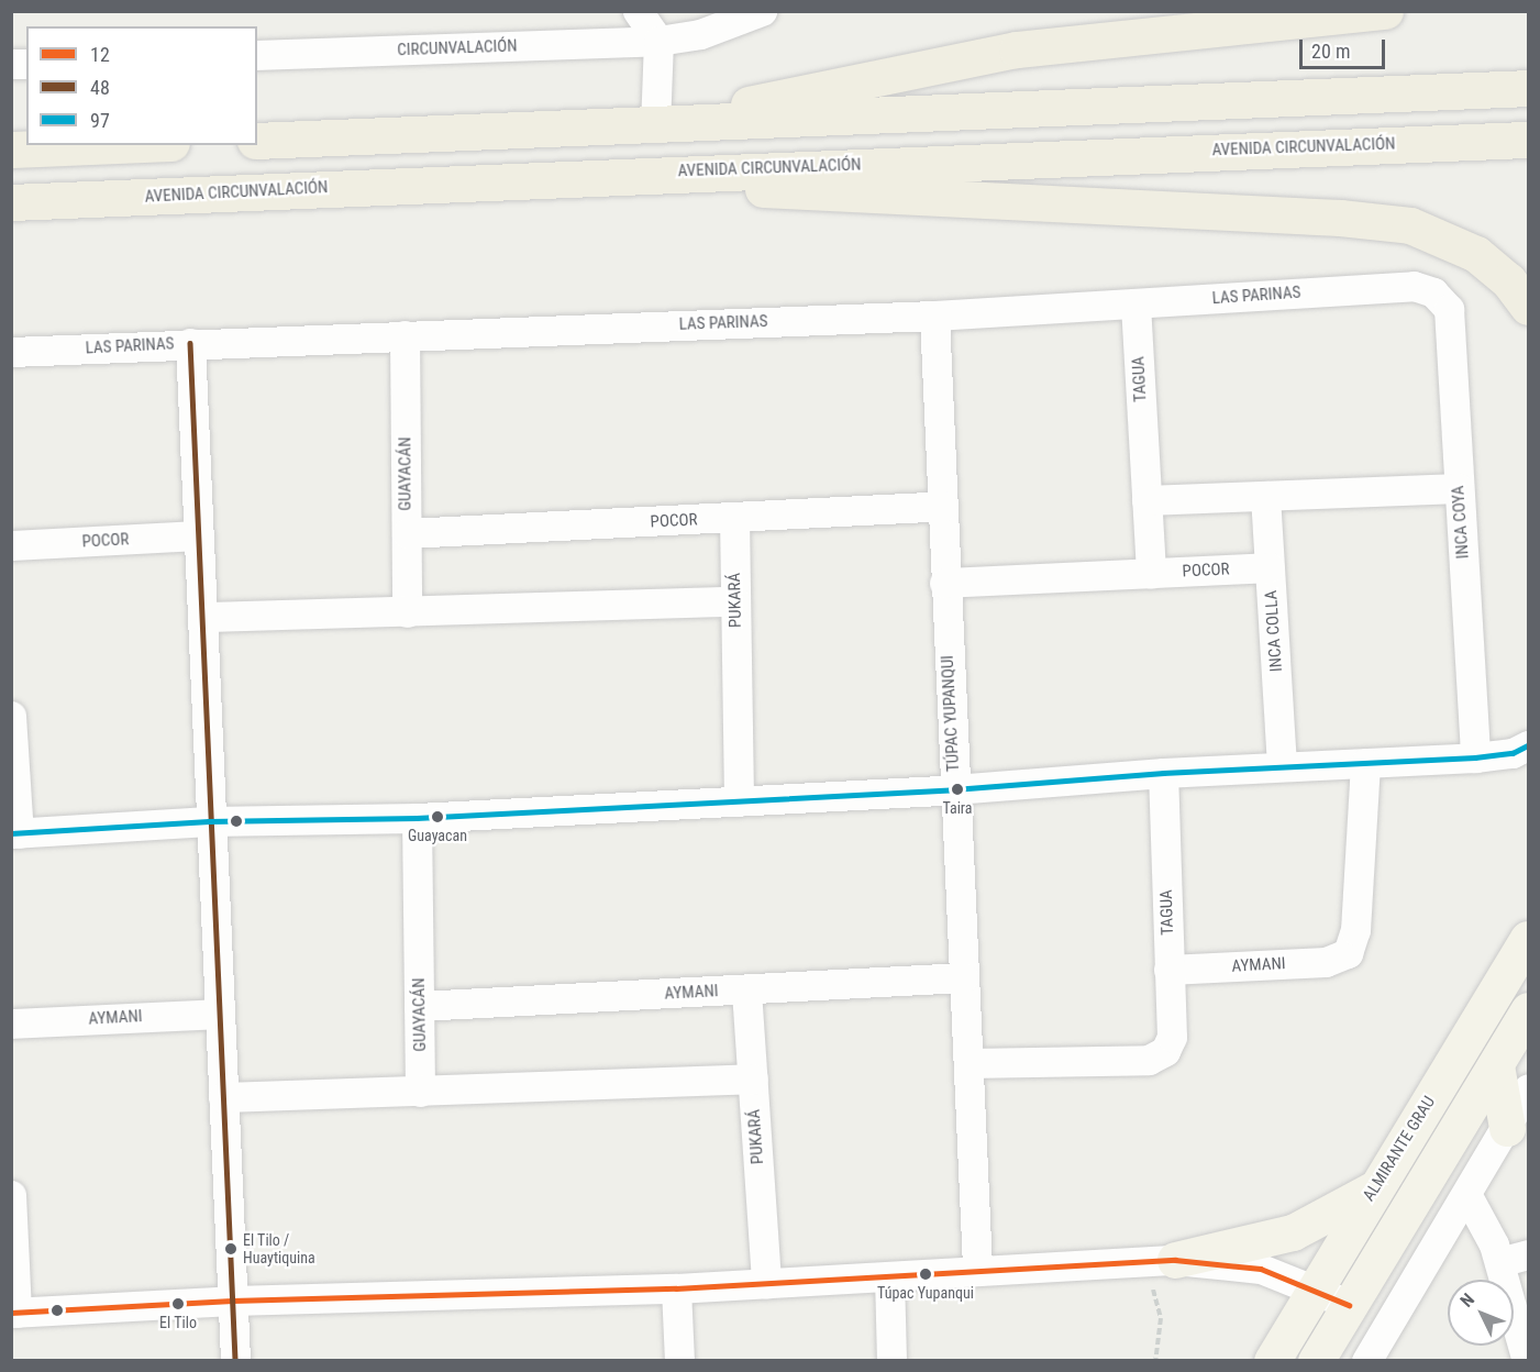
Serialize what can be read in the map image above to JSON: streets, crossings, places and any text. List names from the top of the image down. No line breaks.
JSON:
{"streets":{"highway":["AVENIDA CIRCUNVALACIÓN"],"main road":["ALMIRANTE GRAU"],"street":["CIRCUNVALACIÓN","LAS PARINAS","TAGUA","GUAYACÁN","POCOR","INCA COYA","PUKARÁ","INCA COLLA","TÚPAC YUPANQUI","AYMANI"]},"crossings":[["LAS PARINAS","TAGUA"],["LAS PARINAS","GUAYACÁN"],["LAS PARINAS","INCA COYA"],["LAS PARINAS","TÚPAC YUPANQUI"],["TAGUA","POCOR"],["TAGUA","TÚPAC YUPANQUI"],["TAGUA","AYMANI"],["GUAYACÁN","POCOR"],["GUAYACÁN","AYMANI"],["POCOR","PUKARÁ"],["POCOR","INCA COLLA"],["POCOR","TÚPAC YUPANQUI"],["PUKARÁ","AYMANI"],["TÚPAC YUPANQUI","AYMANI"]],"places":["Taira","Guayacan","El Tilo / Huaytiquina","Túpac Yupanqui","El Tilo"],"lines":["transit line 48","transit line 97","transit line 12"],"legend":["12","48","97"],"scale_bar":"20 m","north":"top left"}
